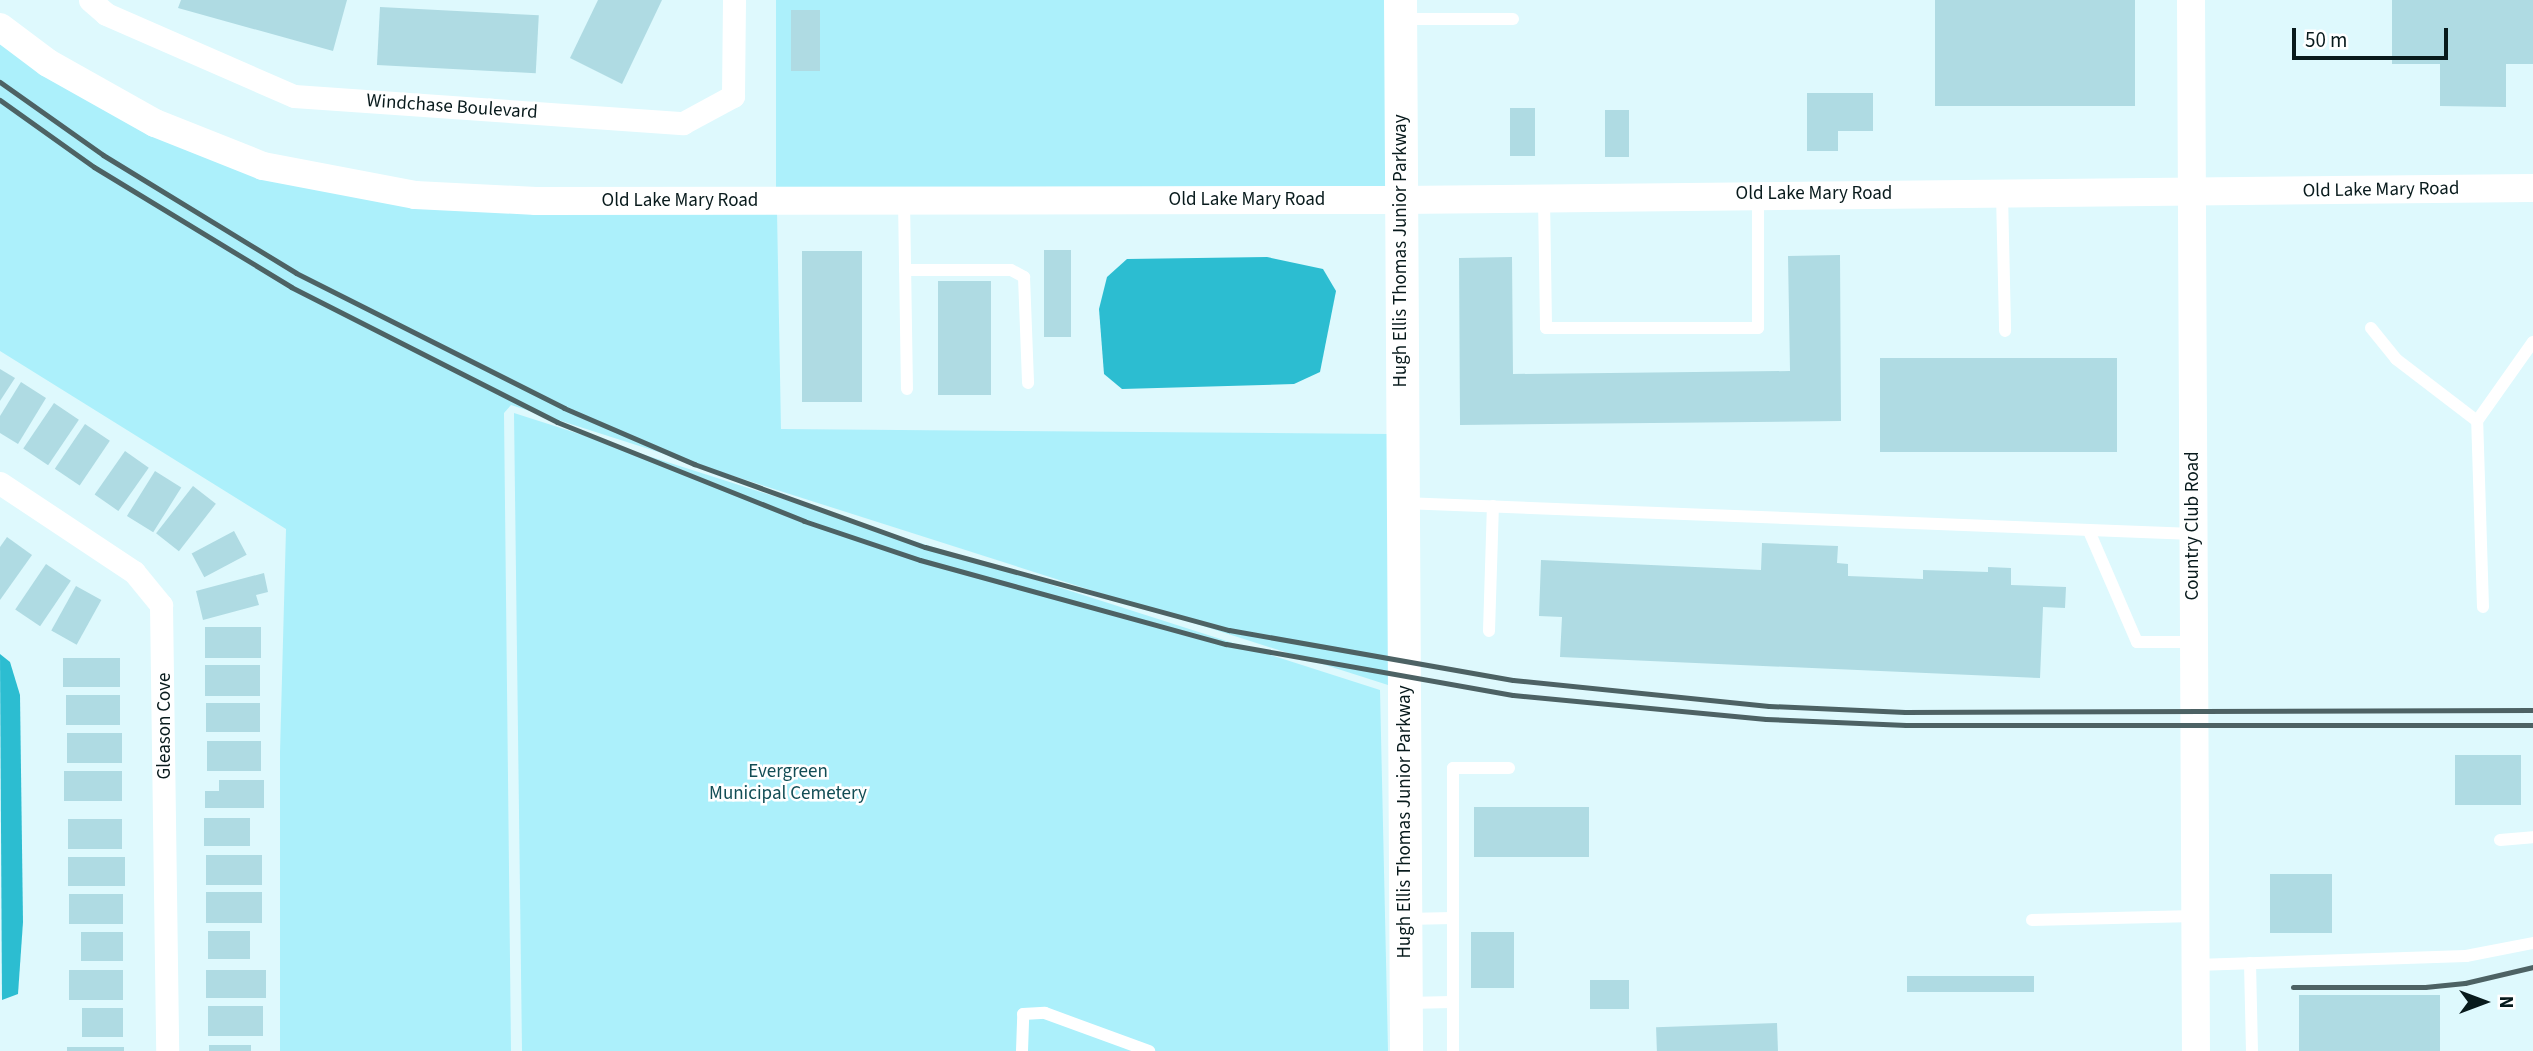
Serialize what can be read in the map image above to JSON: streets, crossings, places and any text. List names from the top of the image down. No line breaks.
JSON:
{"streets":{"main road":["Hugh Ellis Thomas Junior Parkway"],"street":["Windchase Boulevard","Old Lake Mary Road","Country Club Road","Gleason Cove"]},"crossings":[["Old Lake Mary Road","Hugh Ellis Thomas Junior Parkway"],["Old Lake Mary Road","Country Club Road"]],"parks":["Evergreen Municipal Cemetery"],"scale_bar":"50 m","north":"right"}
